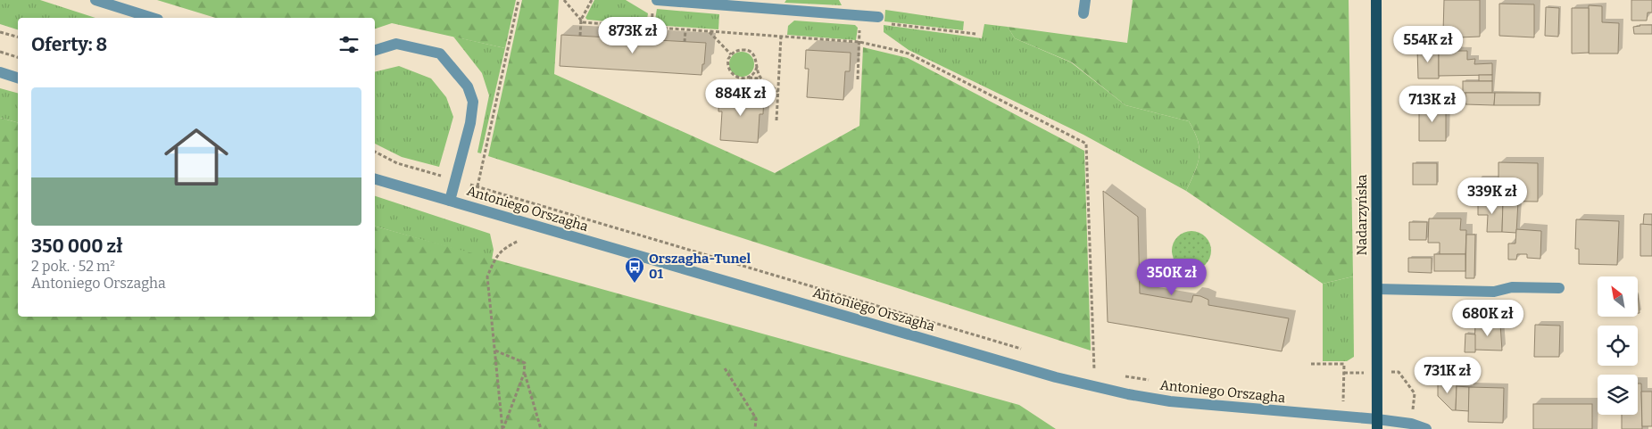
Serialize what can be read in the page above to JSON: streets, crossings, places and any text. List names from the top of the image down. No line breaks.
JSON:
{"streets":{"main road":["Nadarzyńska"],"street":["Antoniego Orszagha"]},"crossings":[["Antoniego Orszagha","Nadarzyńska"]],"places":{"bus stop":["Orszagha-Tunel 01"]},"north":"top left","page":{"price":["873K zł","554K zł","884K zł","713K zł","339K zł","350K zł","680K zł","731K zł"],"heading":"Oferty: 8","list":[{"name":"350 000 zł","note":"2 pok. · 52 m² · Antoniego Orszagha"}]}}
